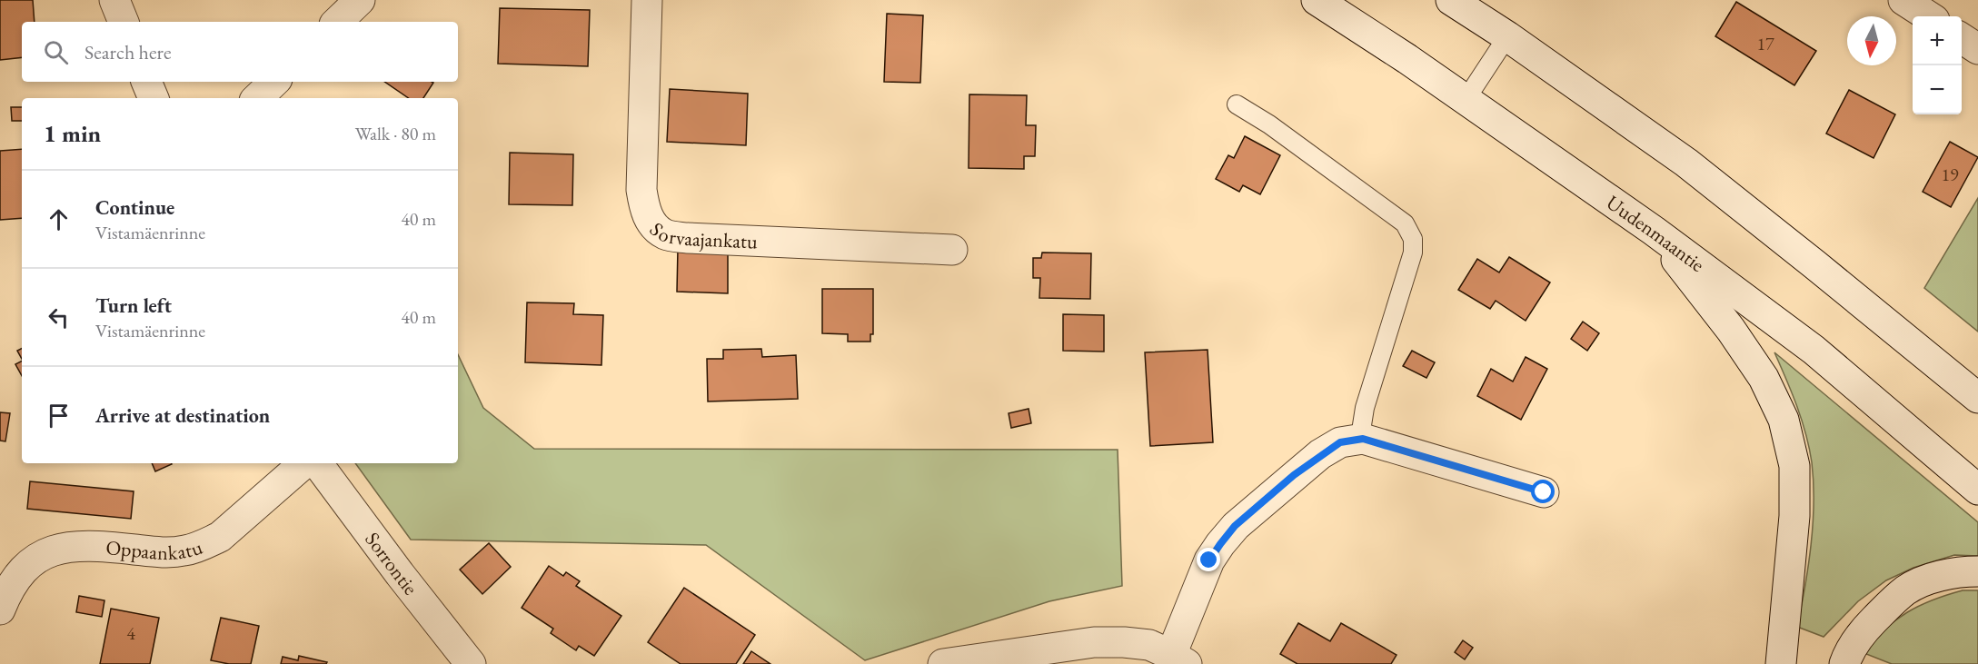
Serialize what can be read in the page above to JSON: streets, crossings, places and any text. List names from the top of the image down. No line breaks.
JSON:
{"streets":{"main road":["Sorvaajankatu","Uudenmaantie","Oppaankatu","Sorrontie"]},"house_numbers":["17","19","4"],"north":"bottom","page":{"map_buttons":["+","−"],"search":"Search here","heading":["1 min","Walk · 80 m"],"list":[["Continue","Vistamäenrinne","40 m"],["Turn left","Vistamäenrinne","40 m"],"Arrive at destination"]}}
